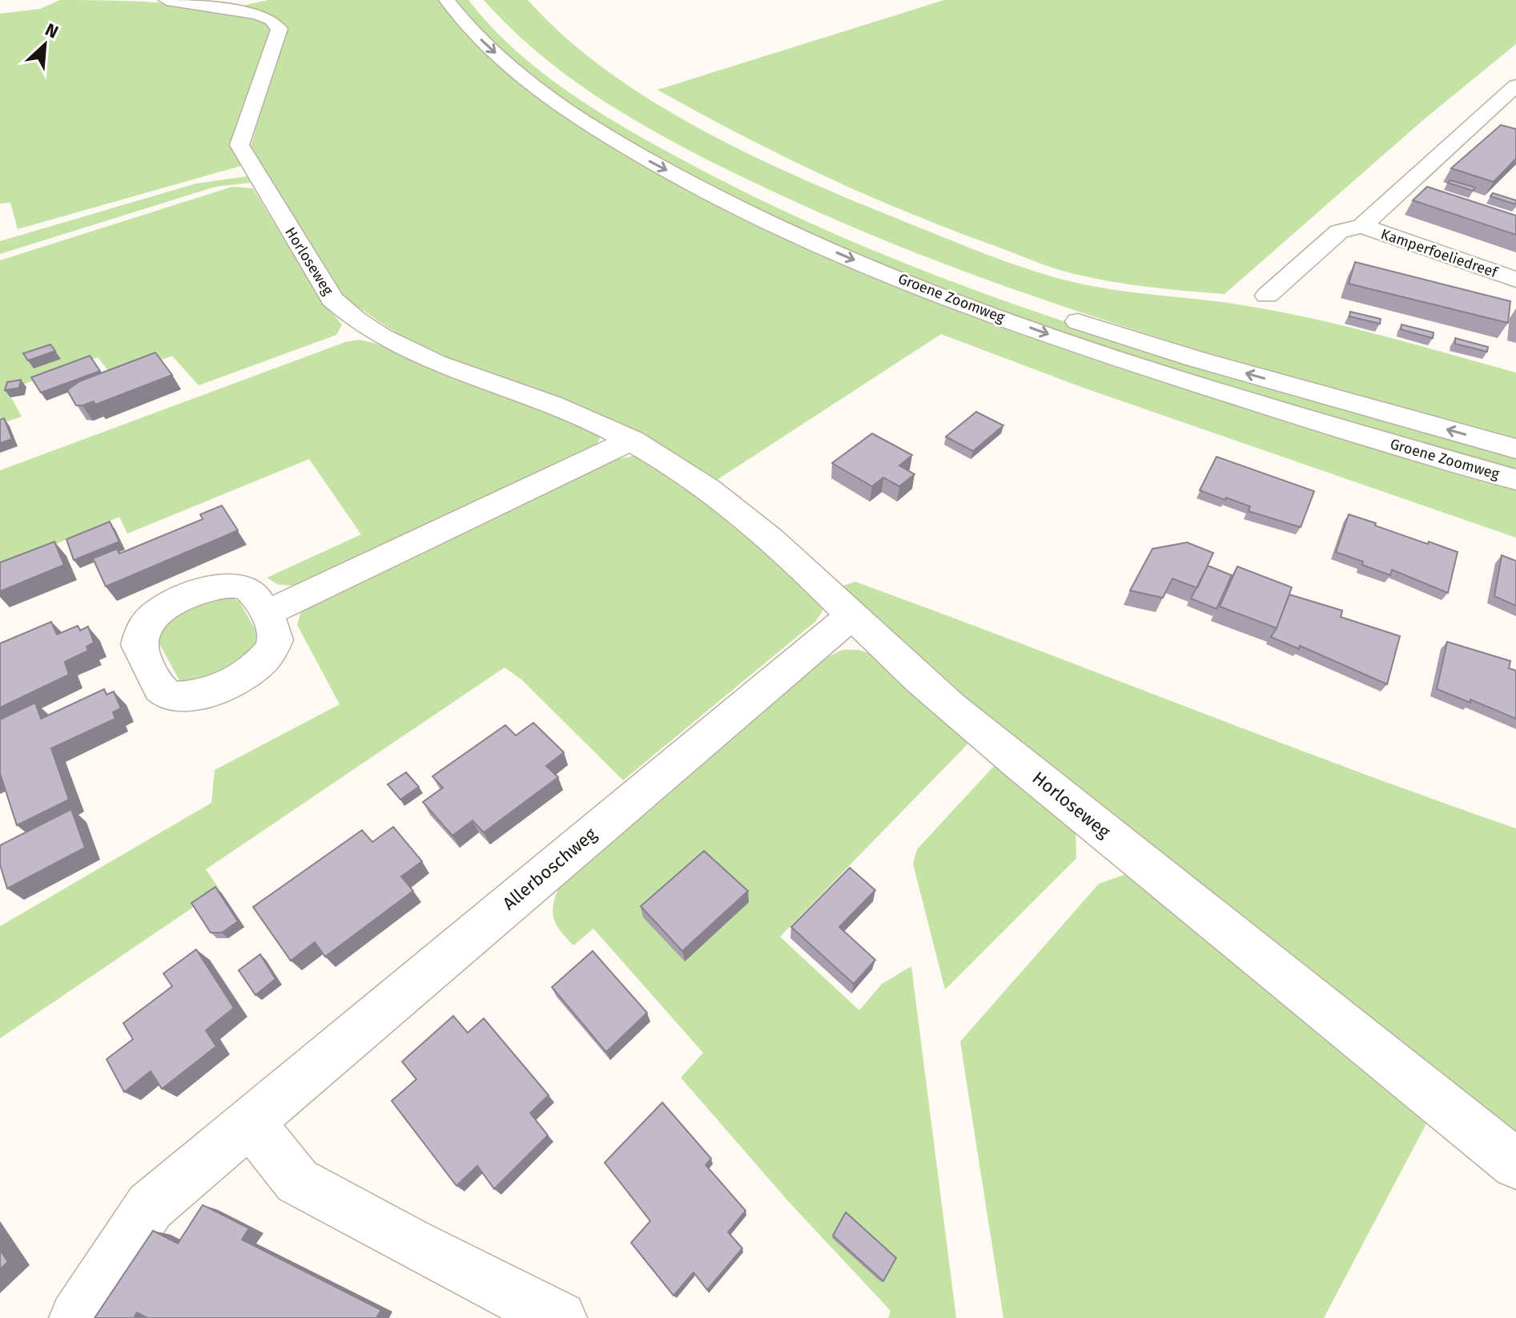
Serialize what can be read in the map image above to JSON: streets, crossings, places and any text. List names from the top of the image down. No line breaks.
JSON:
{"streets":{"street":["Kamperfoeliedreef","Horloseweg","Groene Zoomweg","Allerboschweg"]},"crossings":[["Horloseweg","Allerboschweg"]],"north":"top right"}
